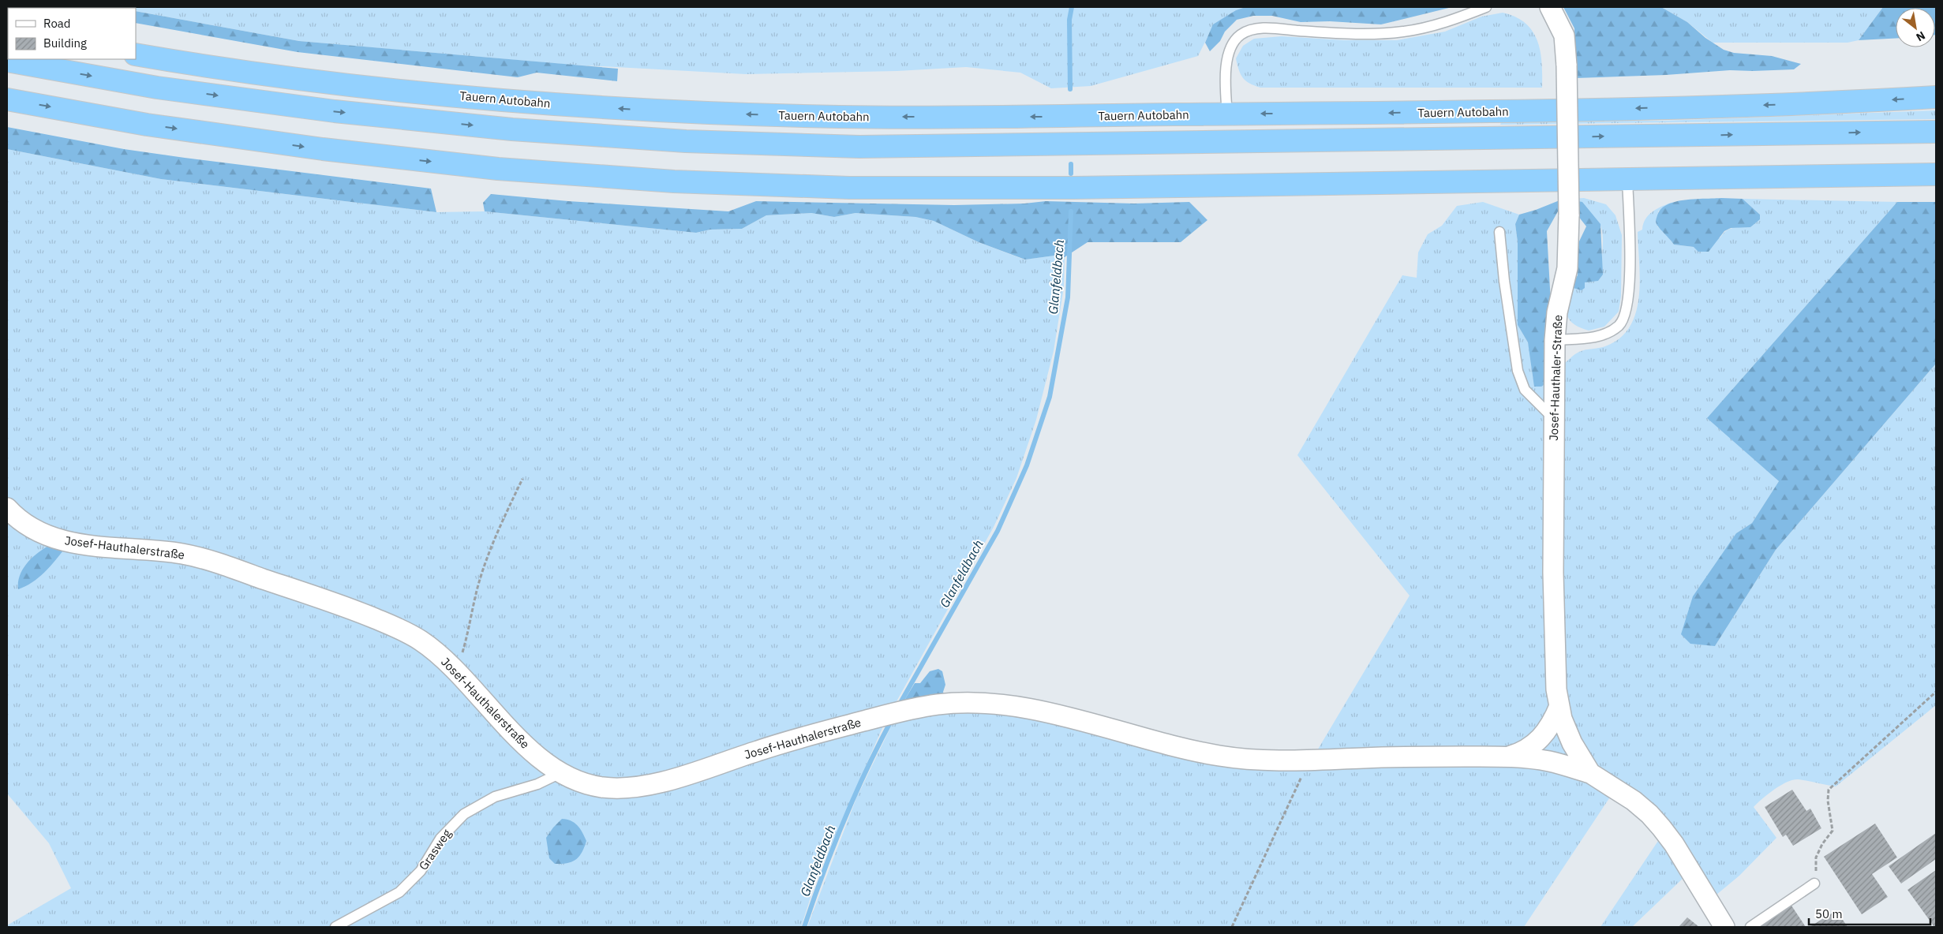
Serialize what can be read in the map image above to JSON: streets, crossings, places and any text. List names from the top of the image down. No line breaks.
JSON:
{"streets":{"highway":["Tauern Autobahn"],"street":["Josef-Hauthaler-Straße","Josef-Hauthalerstraße"],"lane":["Grasweg"]},"crossings":[["Josef-Hauthalerstraße","Grasweg"]],"water":["Glanfeldbach"],"legend":["Road","Building"],"scale_bar":"50 m","north":"bottom right"}
